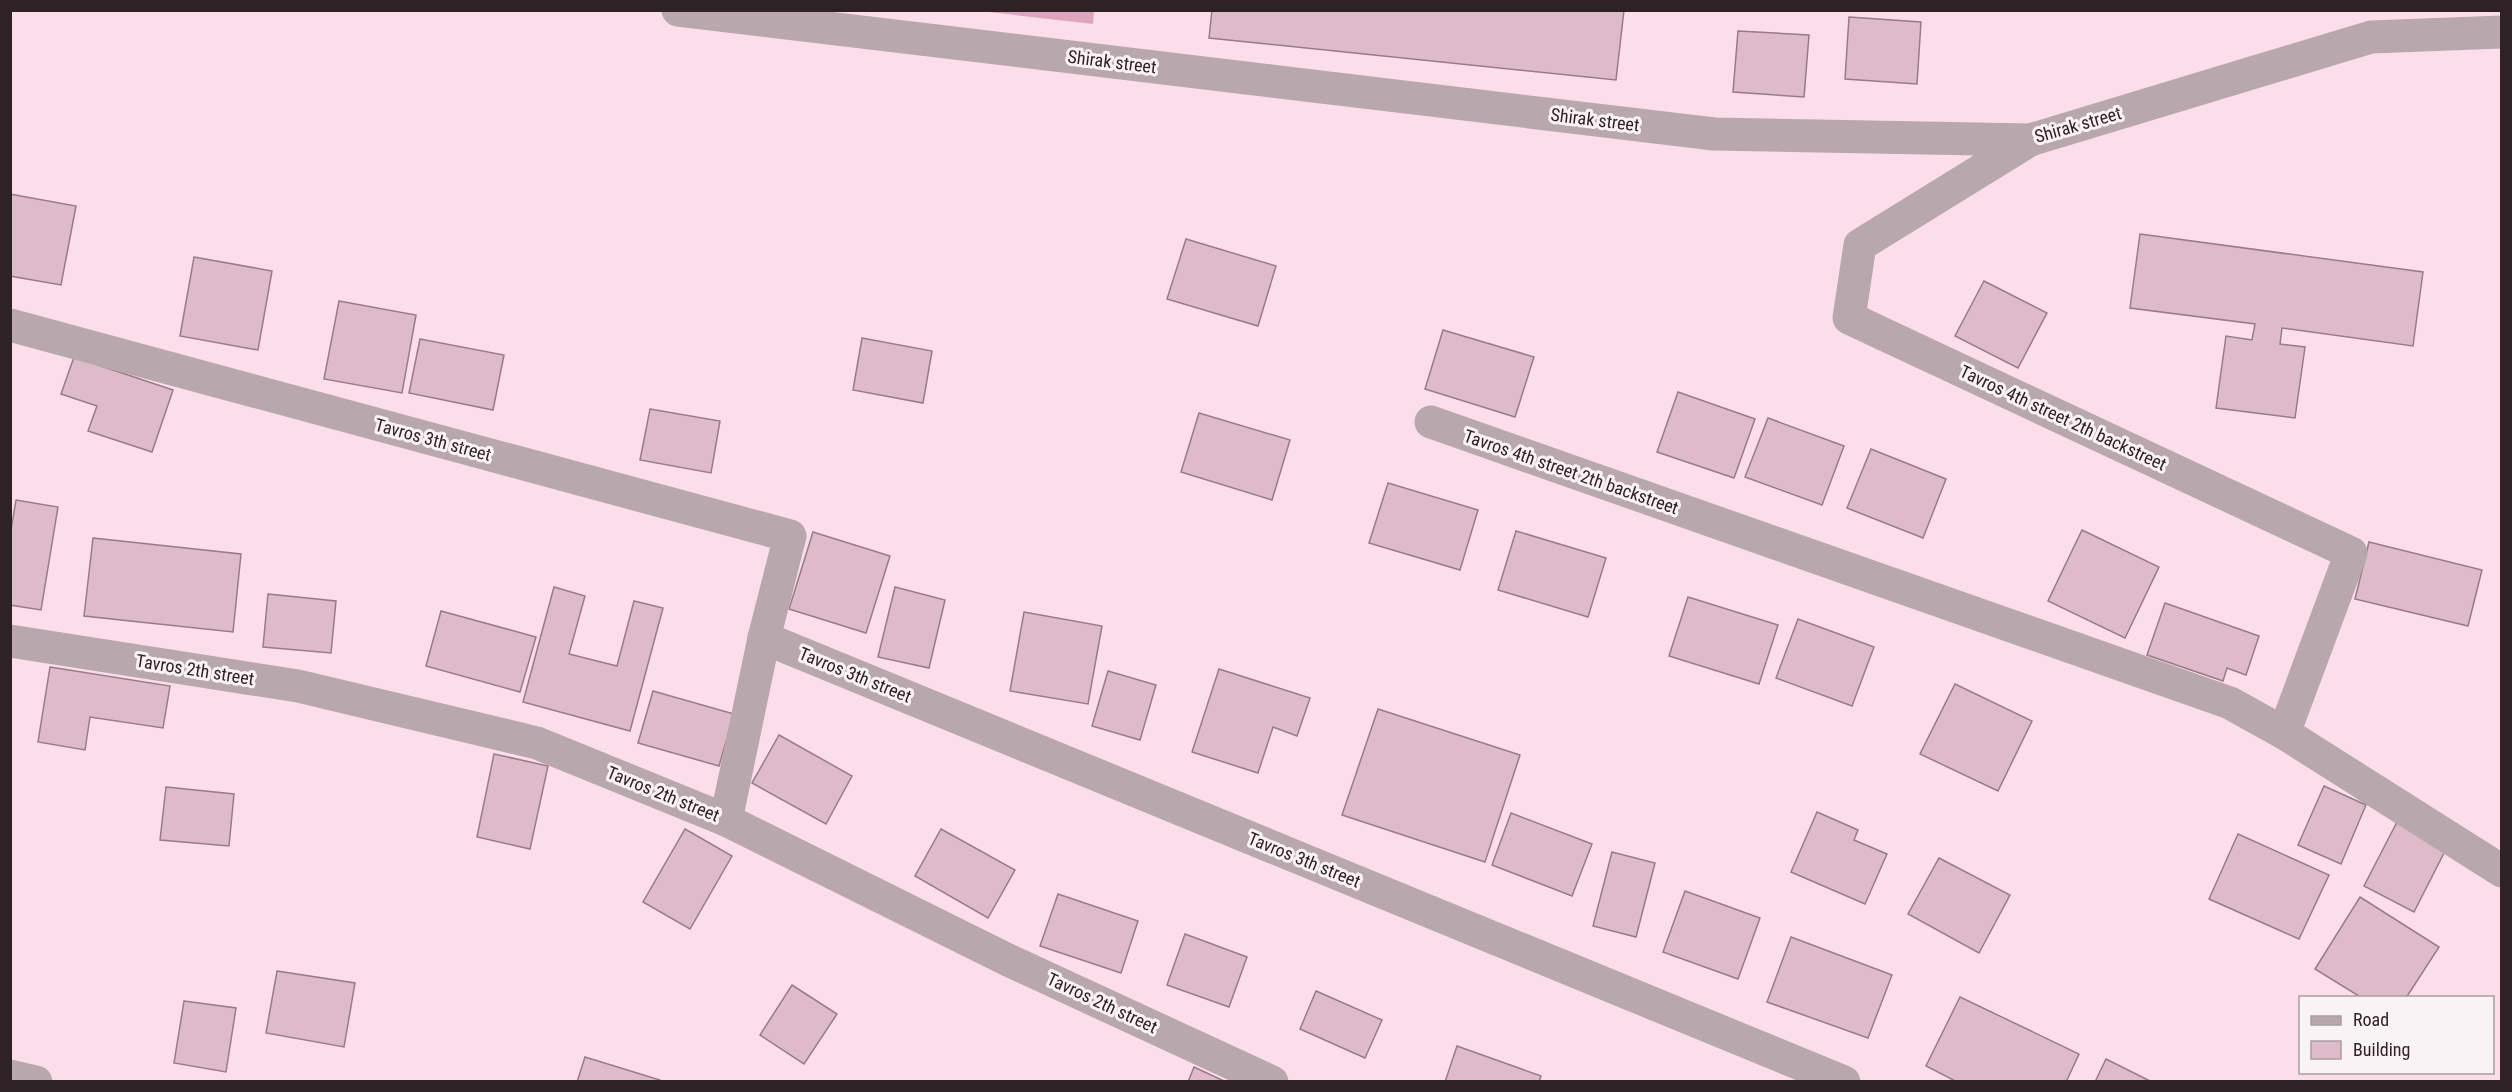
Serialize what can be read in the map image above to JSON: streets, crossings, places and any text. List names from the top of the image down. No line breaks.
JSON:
{"streets":{"street":["Shirak street","Tavros 4th street 2th backstreet","Tavros 3th street","Tavros 2th street"]},"crossings":[["Shirak street","Tavros 4th street 2th backstreet"],["Tavros 3th street","Tavros 2th street"]],"legend":["Road","Building"]}
